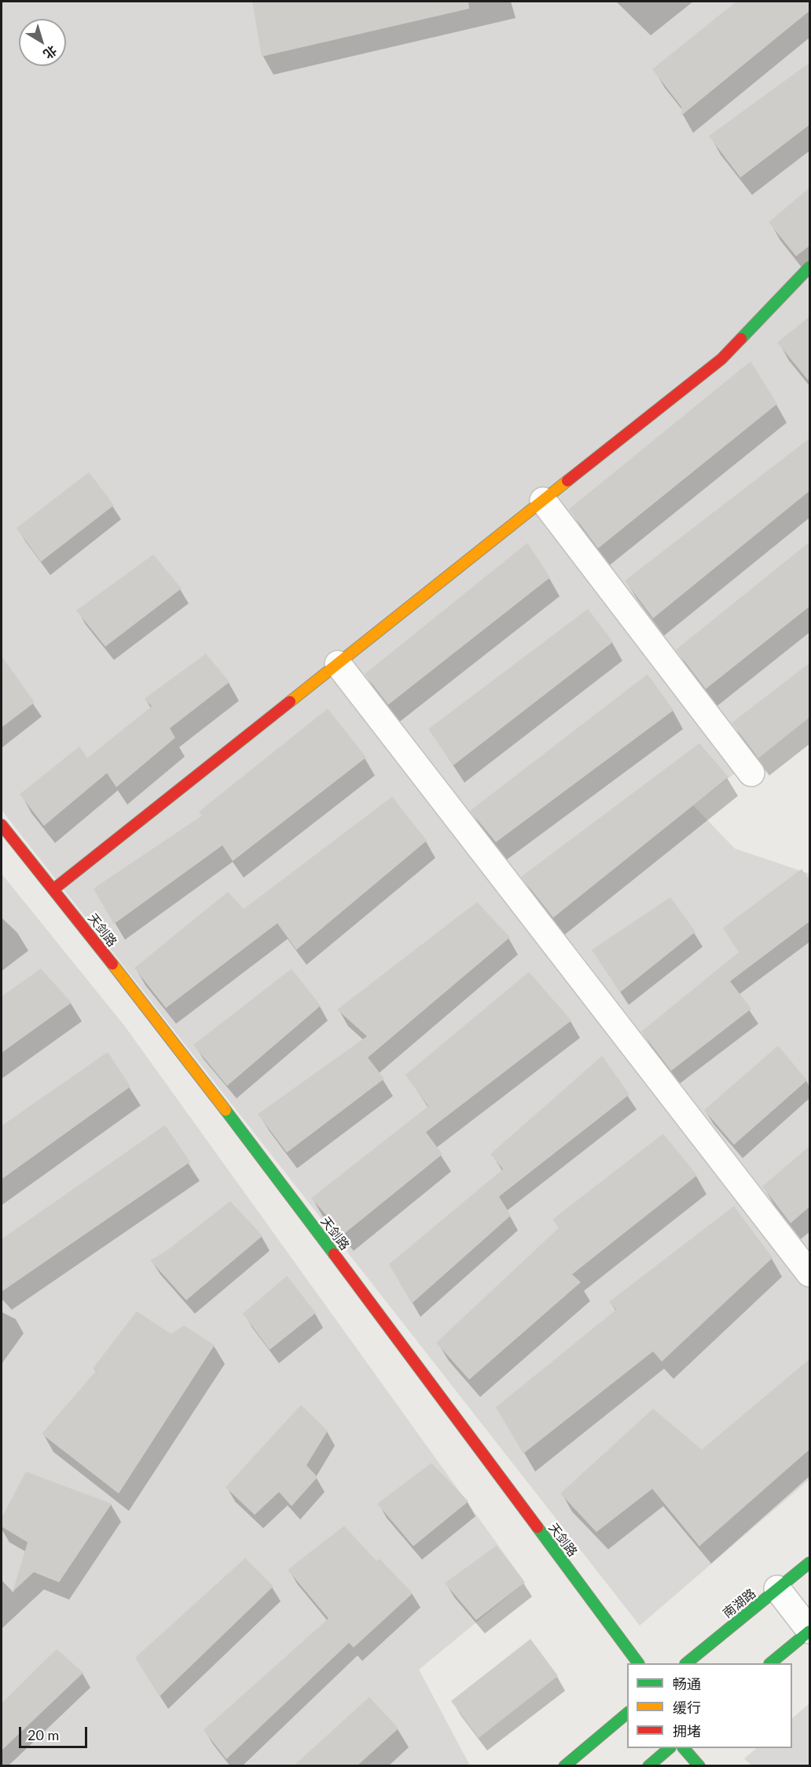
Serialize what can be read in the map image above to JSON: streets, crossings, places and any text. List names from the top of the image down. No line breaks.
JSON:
{"streets":{"street":["天剑路","南湖路"]},"legend":["畅通","缓行","拥堵"],"scale_bar":"20 m","north":"bottom right"}
